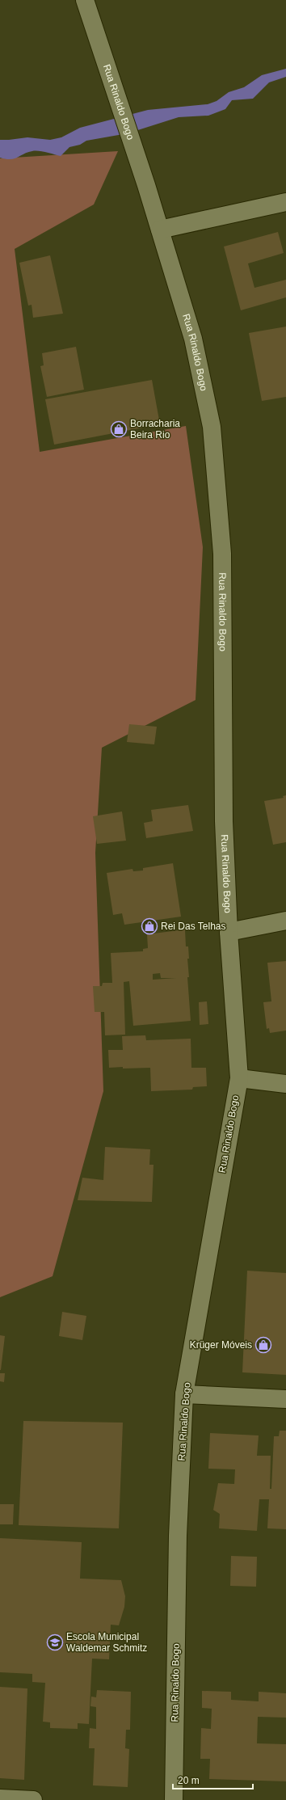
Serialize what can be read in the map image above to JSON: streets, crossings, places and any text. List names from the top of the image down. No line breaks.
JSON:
{"streets":{"main road":["Rua Rinaldo Bogo"]},"places":{"shop":["Borracharia Beira Rio","Rei Das Telhas","Krüger Móveis"],"school or university":["Escola Municipal Waldemar Schmitz"]},"scale_bar":"20 m"}
